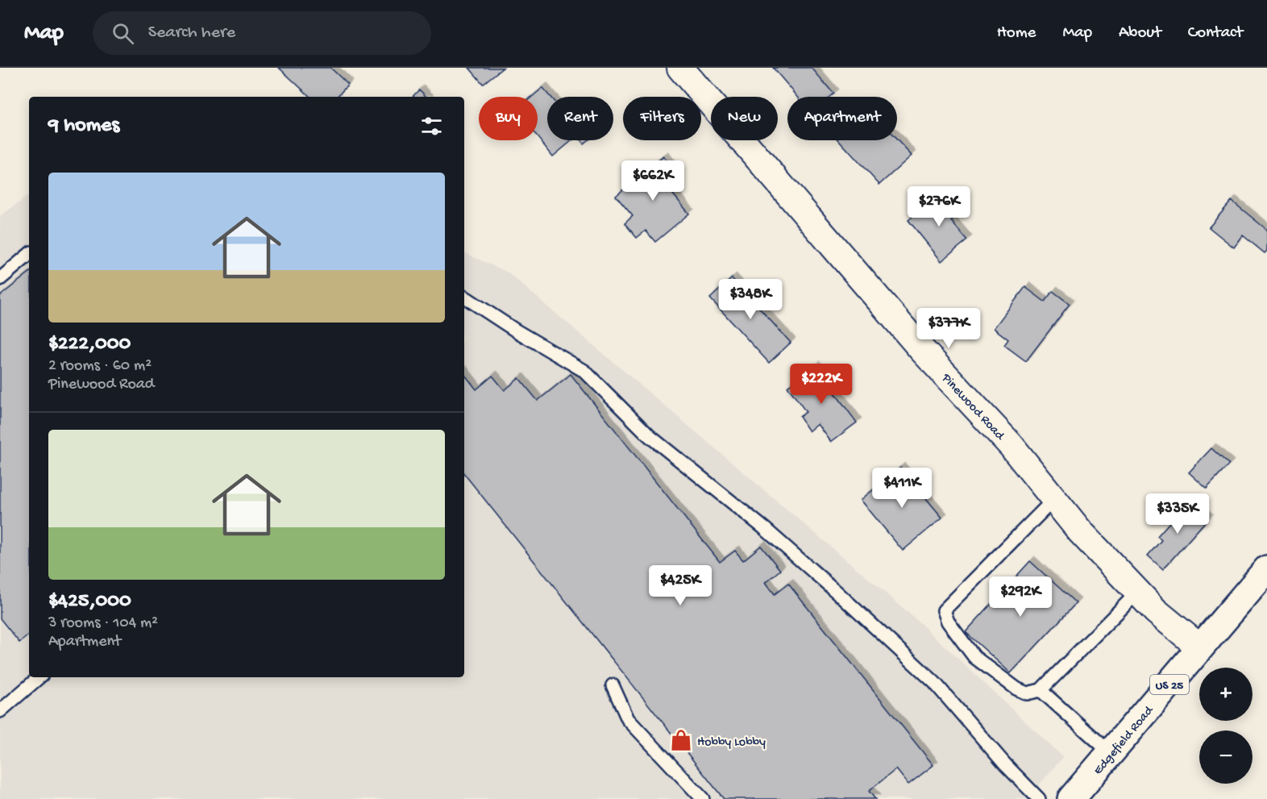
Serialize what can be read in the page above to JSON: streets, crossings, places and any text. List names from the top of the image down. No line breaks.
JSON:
{"streets":{"main road":["US 25","Edgefield Road"],"street":["Pinewood Road"]},"crossings":[["Pinewood Road","Edgefield Road"]],"places":{"shop":["Hobby Lobby"]},"page":{"header":"Map","search":"Search here","nav":["Home","Map","About","Contact"],"chip":["Buy","Rent","Filters","New","Apartment"],"heading":"9 homes","list":[{"name":"$222,000","note":"2 rooms · 60 m² · Pinewood Road"},{"name":"$425,000","note":"3 rooms · 104 m² · Apartment"}],"price":["$662K","$276K","$348K","$377K","$222K","$411K","$335K","$425K","$292K"],"map_buttons":["+","−"]}}
